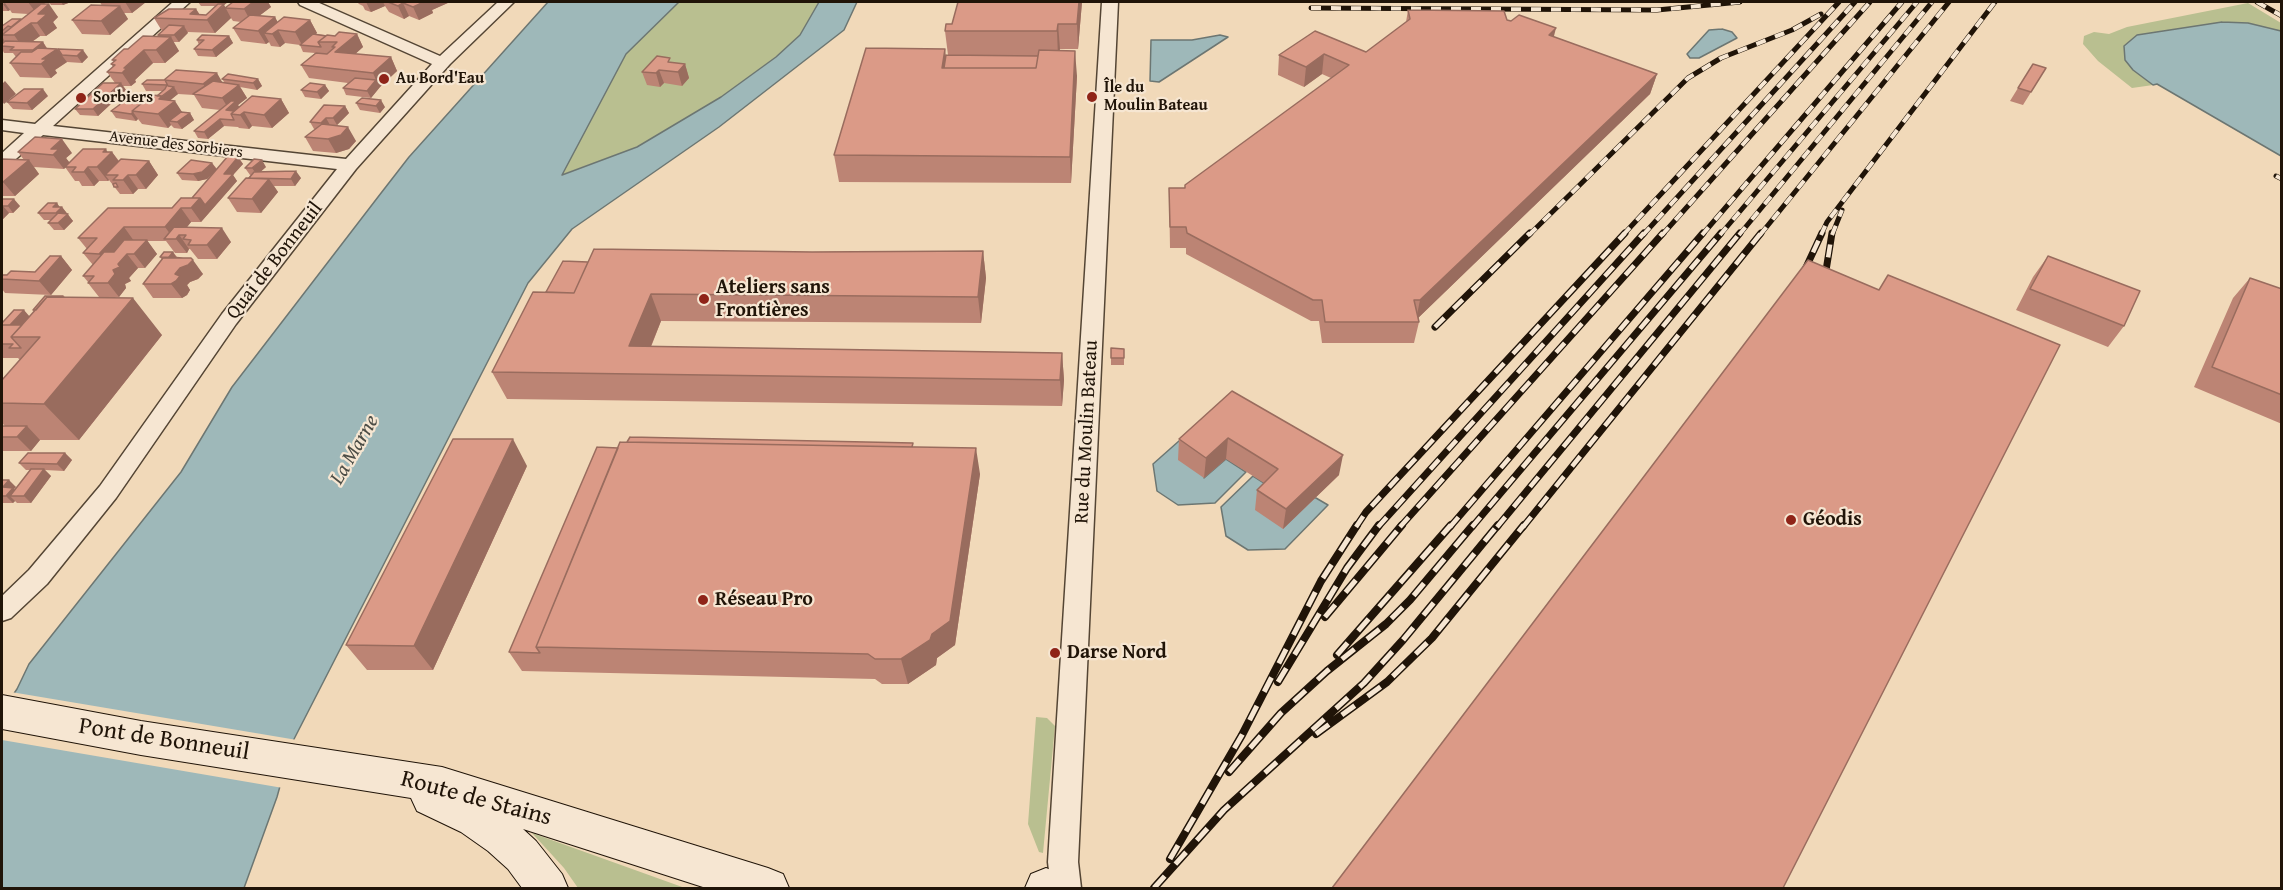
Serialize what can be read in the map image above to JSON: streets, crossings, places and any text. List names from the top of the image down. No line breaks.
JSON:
{"streets":{"main road":["Pont de Bonneuil","Route de Stains"],"street":["Avenue des Sorbiers","Quai de Bonneuil","Rue du Moulin Bateau"]},"crossings":[["Avenue des Sorbiers","Quai de Bonneuil"],["Pont de Bonneuil","Route de Stains"]],"water":["La Marne"],"places":["Au Bord'Eau","Île du Moulin Bateau","Sorbiers","Ateliers sans Frontières","Géodis","Réseau Pro","Darse Nord"]}
